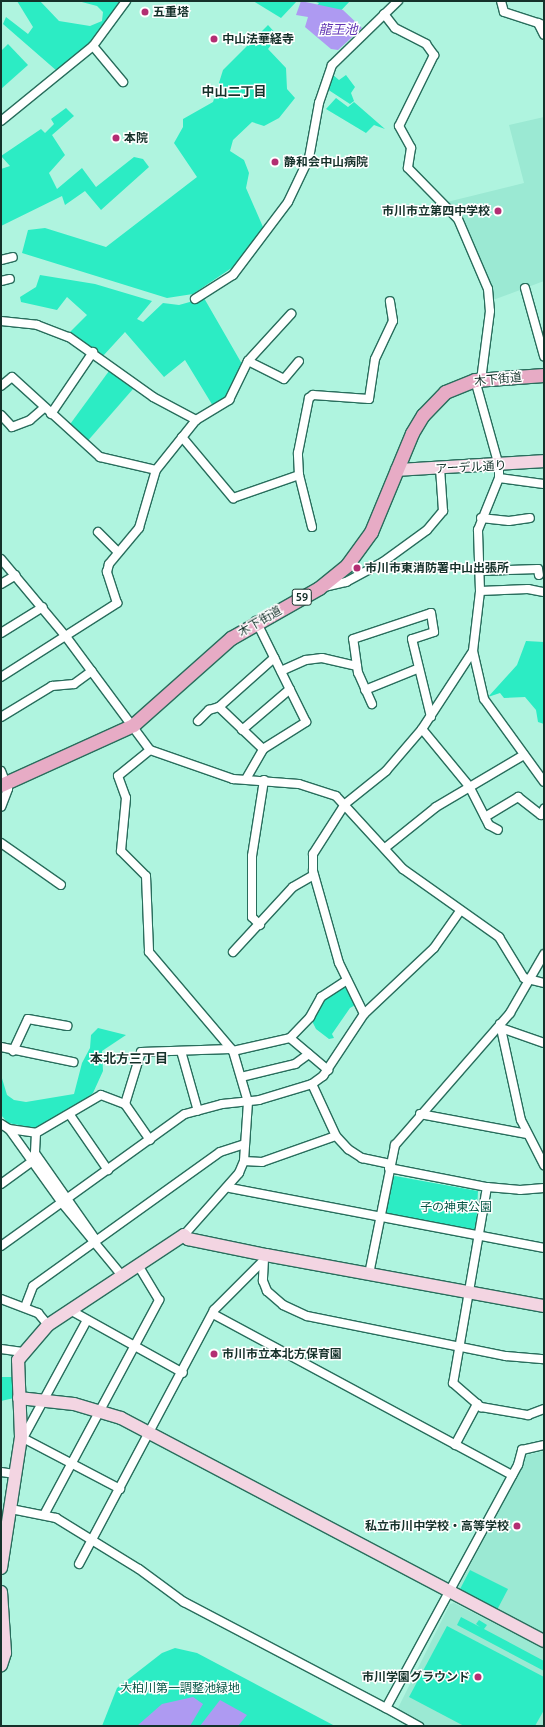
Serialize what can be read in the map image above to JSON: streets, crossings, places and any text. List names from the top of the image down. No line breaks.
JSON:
{"streets":{"main road":["木下街道","59"],"street":["アーデル通り"]},"crossings":[["木下街道","アーデル通り"]],"districts":["中山二丁目","本北方三丁目"],"water":["龍王池"],"parks":["子の神東公園","大柏川第一調整池緑地"],"places":["五重塔","中山法華経寺","本院","静和会中山病院","市川市立第四中学校","市川市東消防署中山出張所","市川市立本北方保育園","私立市川中学校・高等学校","市川学園グラウンド"]}
